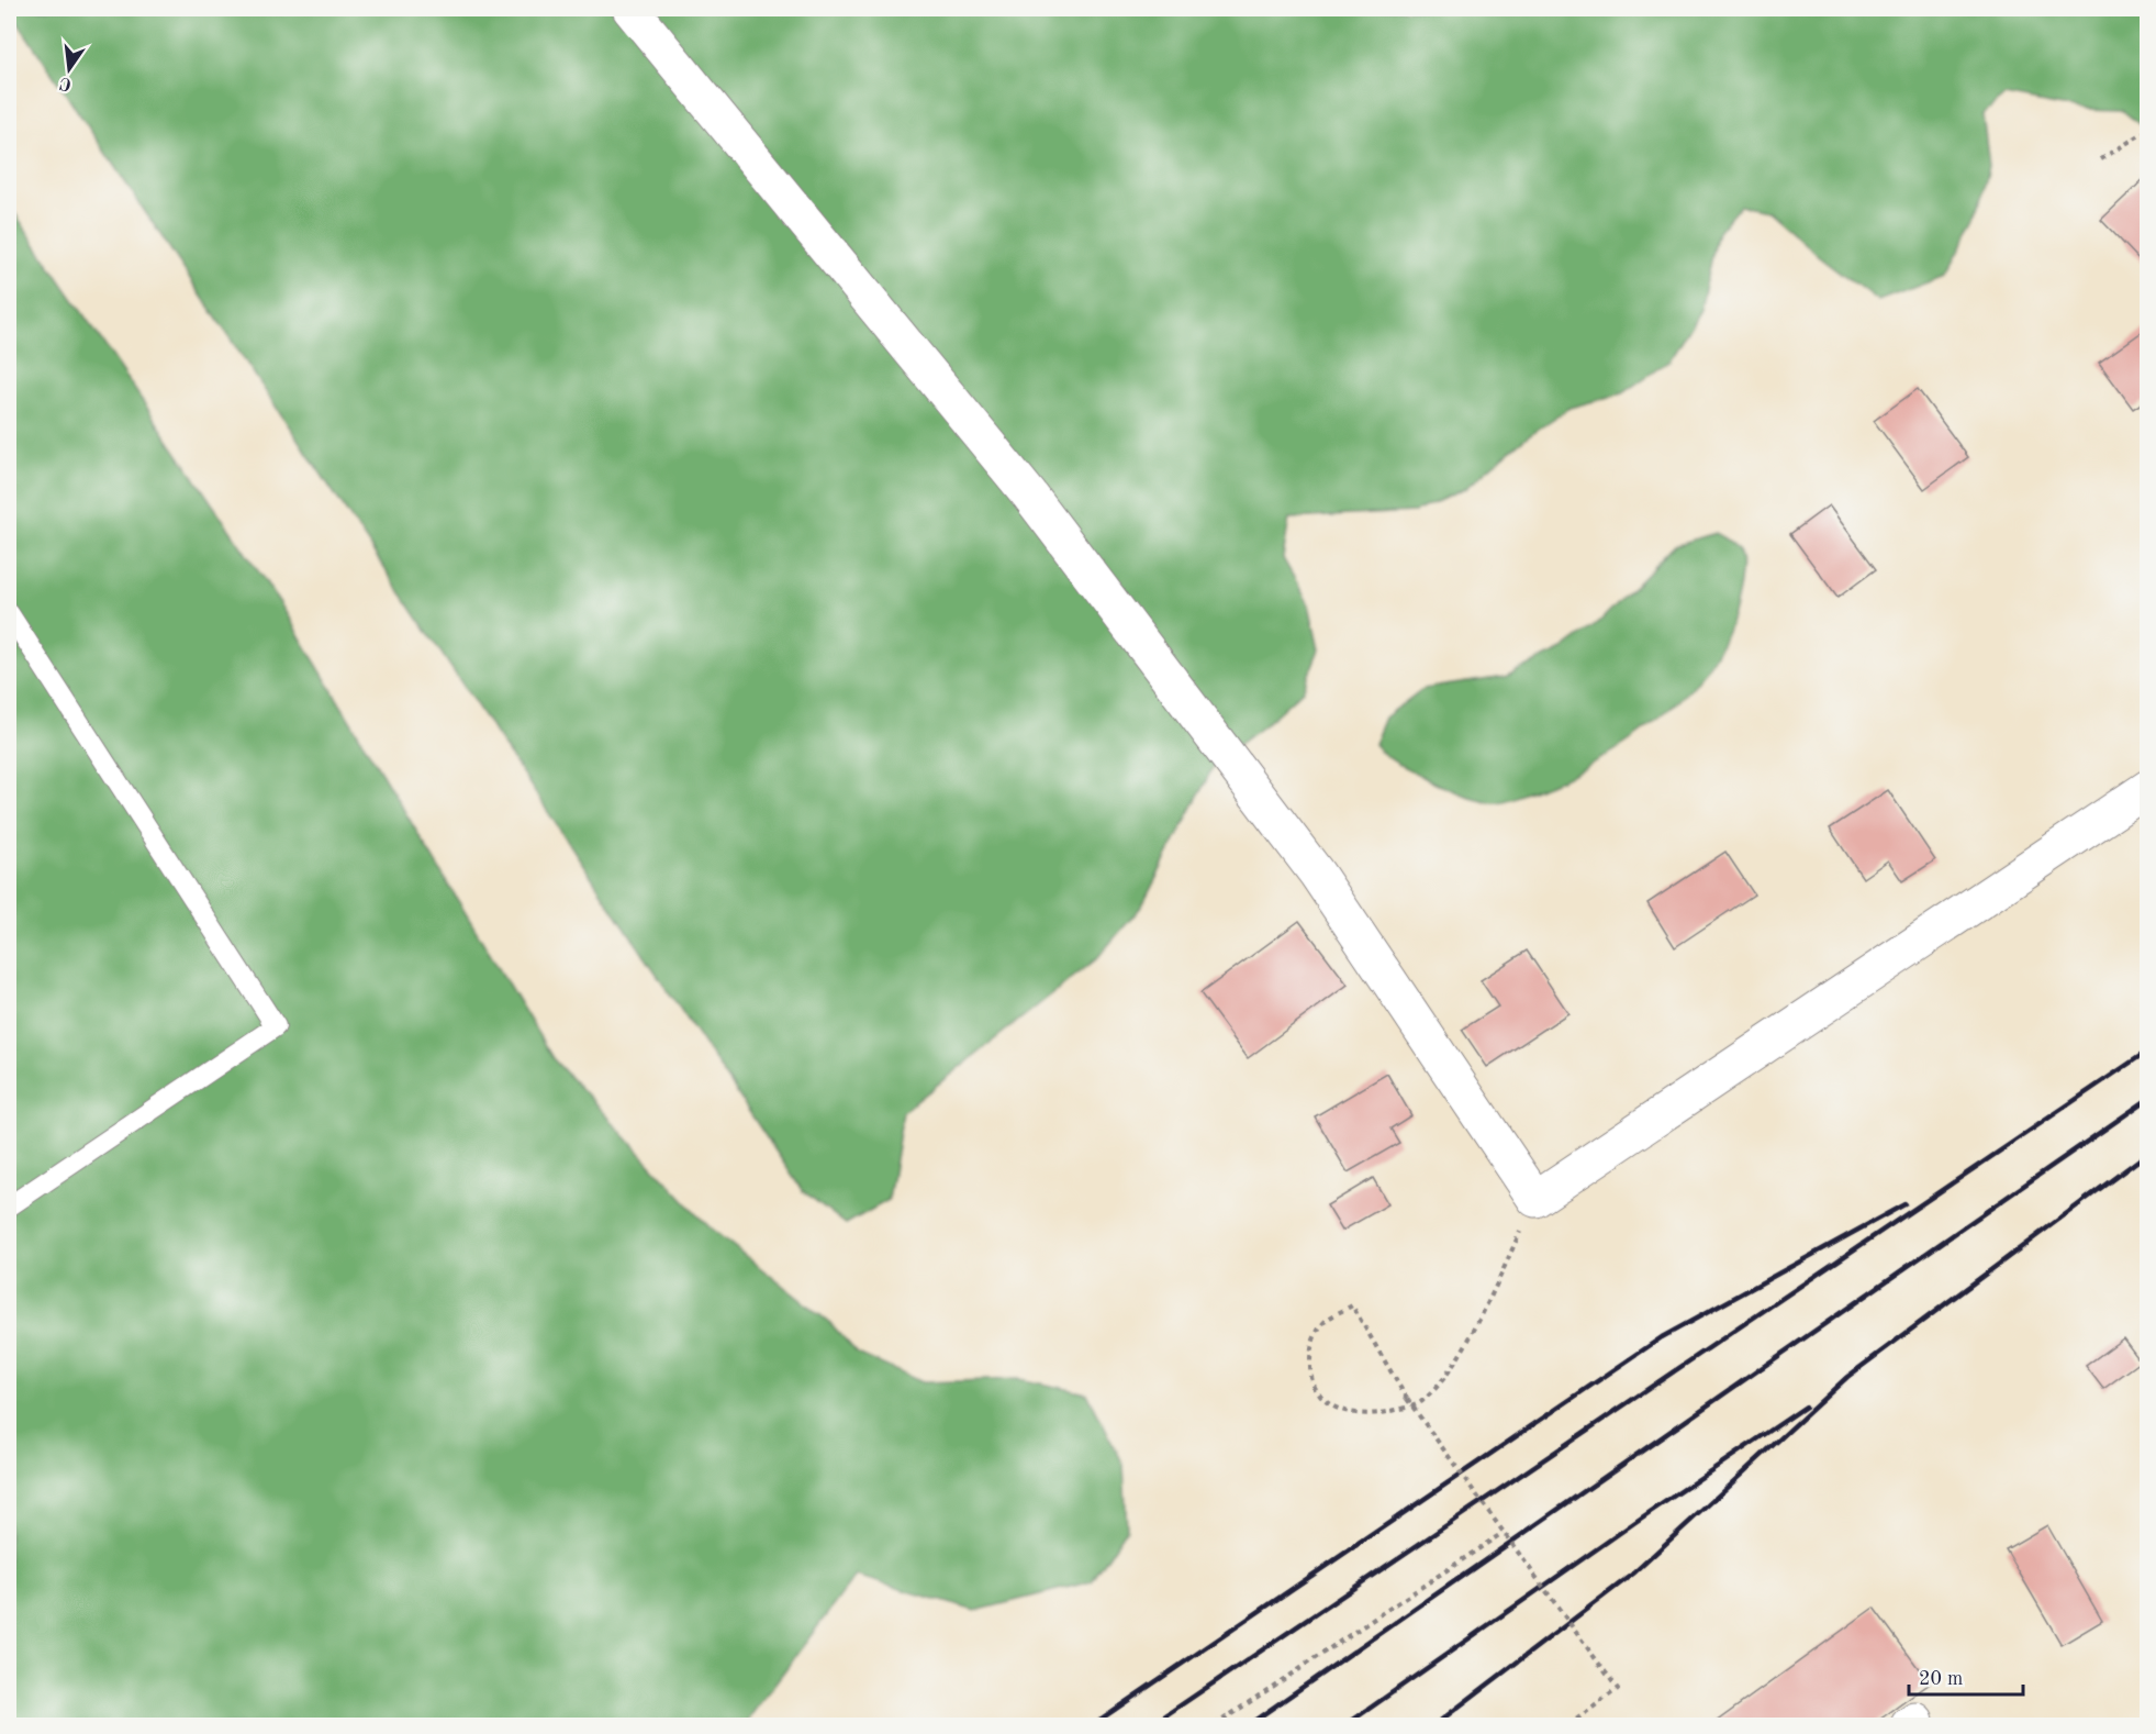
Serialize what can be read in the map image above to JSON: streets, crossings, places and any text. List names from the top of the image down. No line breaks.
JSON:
{"scale_bar":"20 m","north":"bottom"}
